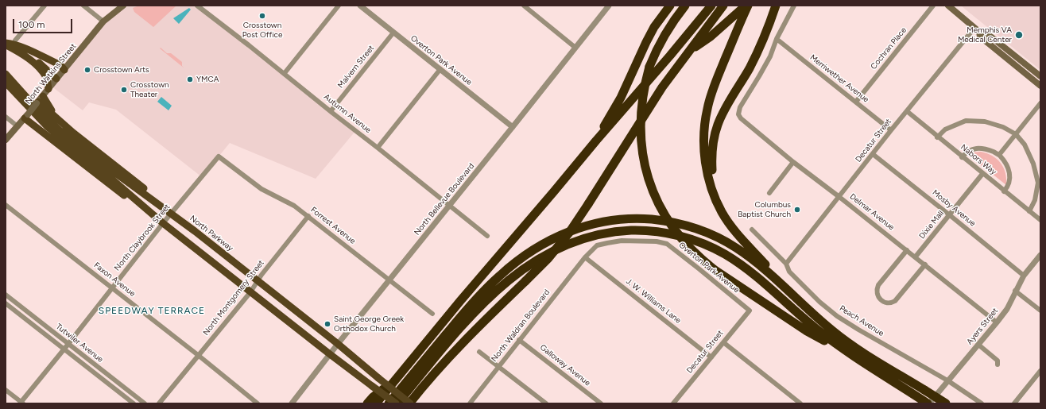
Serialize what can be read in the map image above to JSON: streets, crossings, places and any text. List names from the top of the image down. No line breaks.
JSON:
{"streets":{"main road":["North Watkins Street","North Parkway"],"street":["Cochran Place","Overton Park Avenue","Malvern Street","Merriwether Avenue","Autumn Avenue","Decatur Street","Nabors Way","North Bellevue Boulevard","Mosby Avenue","Delmar Avenue","Dixie Mall","Forrest Avenue","North Claybrook Street","Faxon Avenue","North Montgomery Street","J. W. Williams Lane","Peach Avenue","North Waldran Boulevard","Ayers Street","Tutwiler Avenue","Galloway Avenue"]},"crossings":[["Cochran Place","Merriwether Avenue"],["Overton Park Avenue","Malvern Street"],["Overton Park Avenue","Decatur Street"],["Overton Park Avenue","North Bellevue Boulevard"],["Overton Park Avenue","J. W. Williams Lane"],["Overton Park Avenue","North Waldran Boulevard"],["Malvern Street","Autumn Avenue"],["Merriwether Avenue","Decatur Street"],["Merriwether Avenue","Delmar Avenue"],["Autumn Avenue","North Bellevue Boulevard"],["Decatur Street","Nabors Way"],["Decatur Street","Mosby Avenue"],["Decatur Street","Delmar Avenue"],["Decatur Street","J. W. Williams Lane"],["Decatur Street","Peach Avenue"],["Nabors Way","Dixie Mall"],["North Bellevue Boulevard","Forrest Avenue"],["North Bellevue Boulevard","North Parkway"],["Mosby Avenue","Dixie Mall"],["Mosby Avenue","Ayers Street"],["Delmar Avenue","Dixie Mall"],["Delmar Avenue","Ayers Street"],["Forrest Avenue","North Claybrook Street"],["Forrest Avenue","North Montgomery Street"],["North Parkway","North Claybrook Street"],["North Parkway","North Montgomery Street"],["North Claybrook Street","Faxon Avenue"],["North Claybrook Street","Tutwiler Avenue"],["Faxon Avenue","North Montgomery Street"],["J. W. Williams Lane","North Waldran Boulevard"],["Peach Avenue","Ayers Street"],["North Waldran Boulevard","Galloway Avenue"]],"districts":["SPEEDWAY TERRACE"],"places":["Crosstown Post Office","Memphis VA Medical Center","Crosstown Arts","YMCA","Crosstown Theater","Columbus Baptist Church","Saint George Greek Orthodox Church"],"scale_bar":"100 m"}
